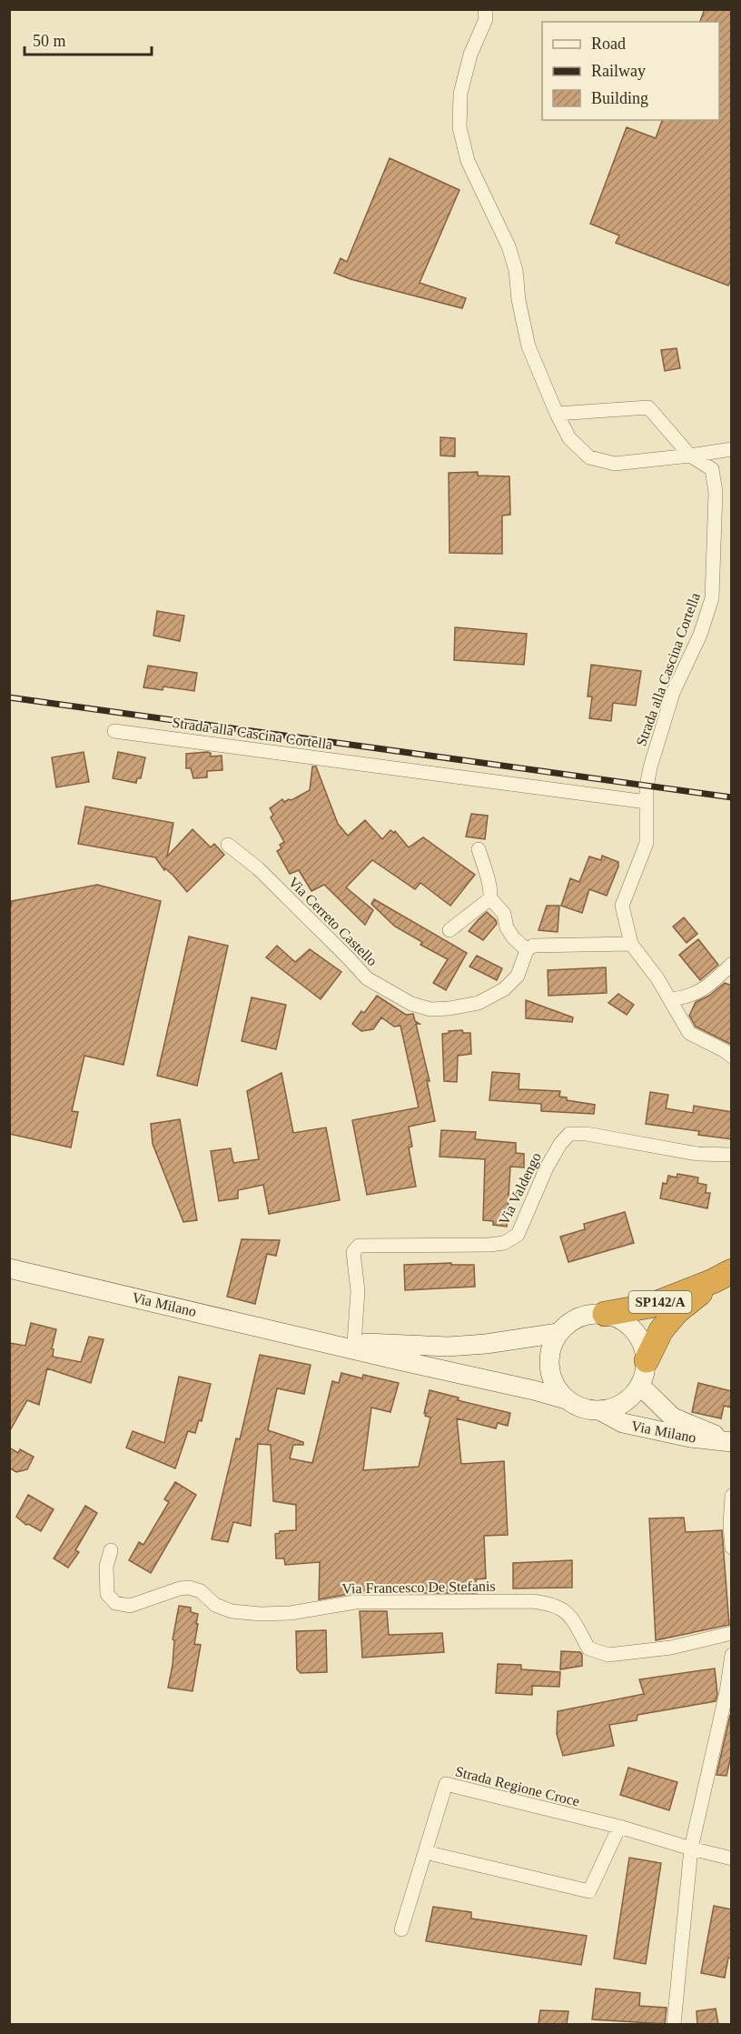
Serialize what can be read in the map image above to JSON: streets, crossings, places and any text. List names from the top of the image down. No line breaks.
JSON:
{"streets":{"highway":["SP142/A"],"main road":["Via Milano"],"street":["Strada alla Cascina Cortella","Via Cerreto Castello","Via Valdengo","Via Francesco De Stefanis","Strada Regione Croce"]},"crossings":[["Via Valdengo","Via Milano"],["SP142/A","Via Milano"]],"legend":["Road","Railway","Building"],"scale_bar":"50 m"}
